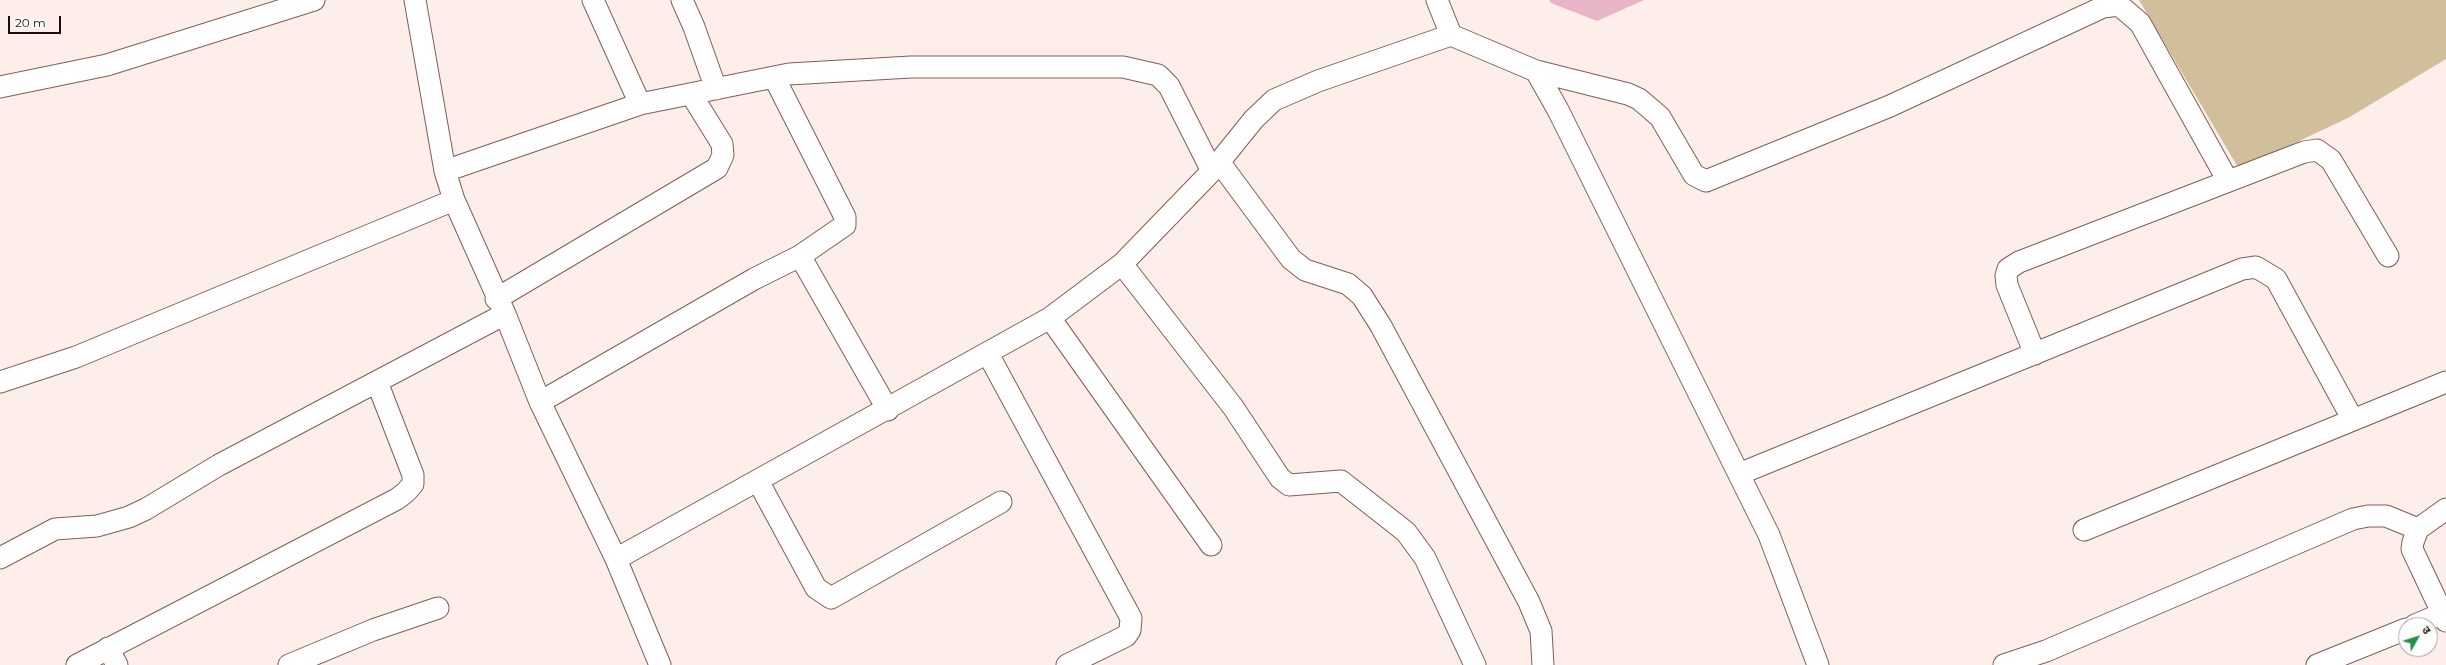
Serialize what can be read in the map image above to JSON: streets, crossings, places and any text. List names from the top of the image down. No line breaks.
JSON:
{"scale_bar":"20 m","north":"top right"}
